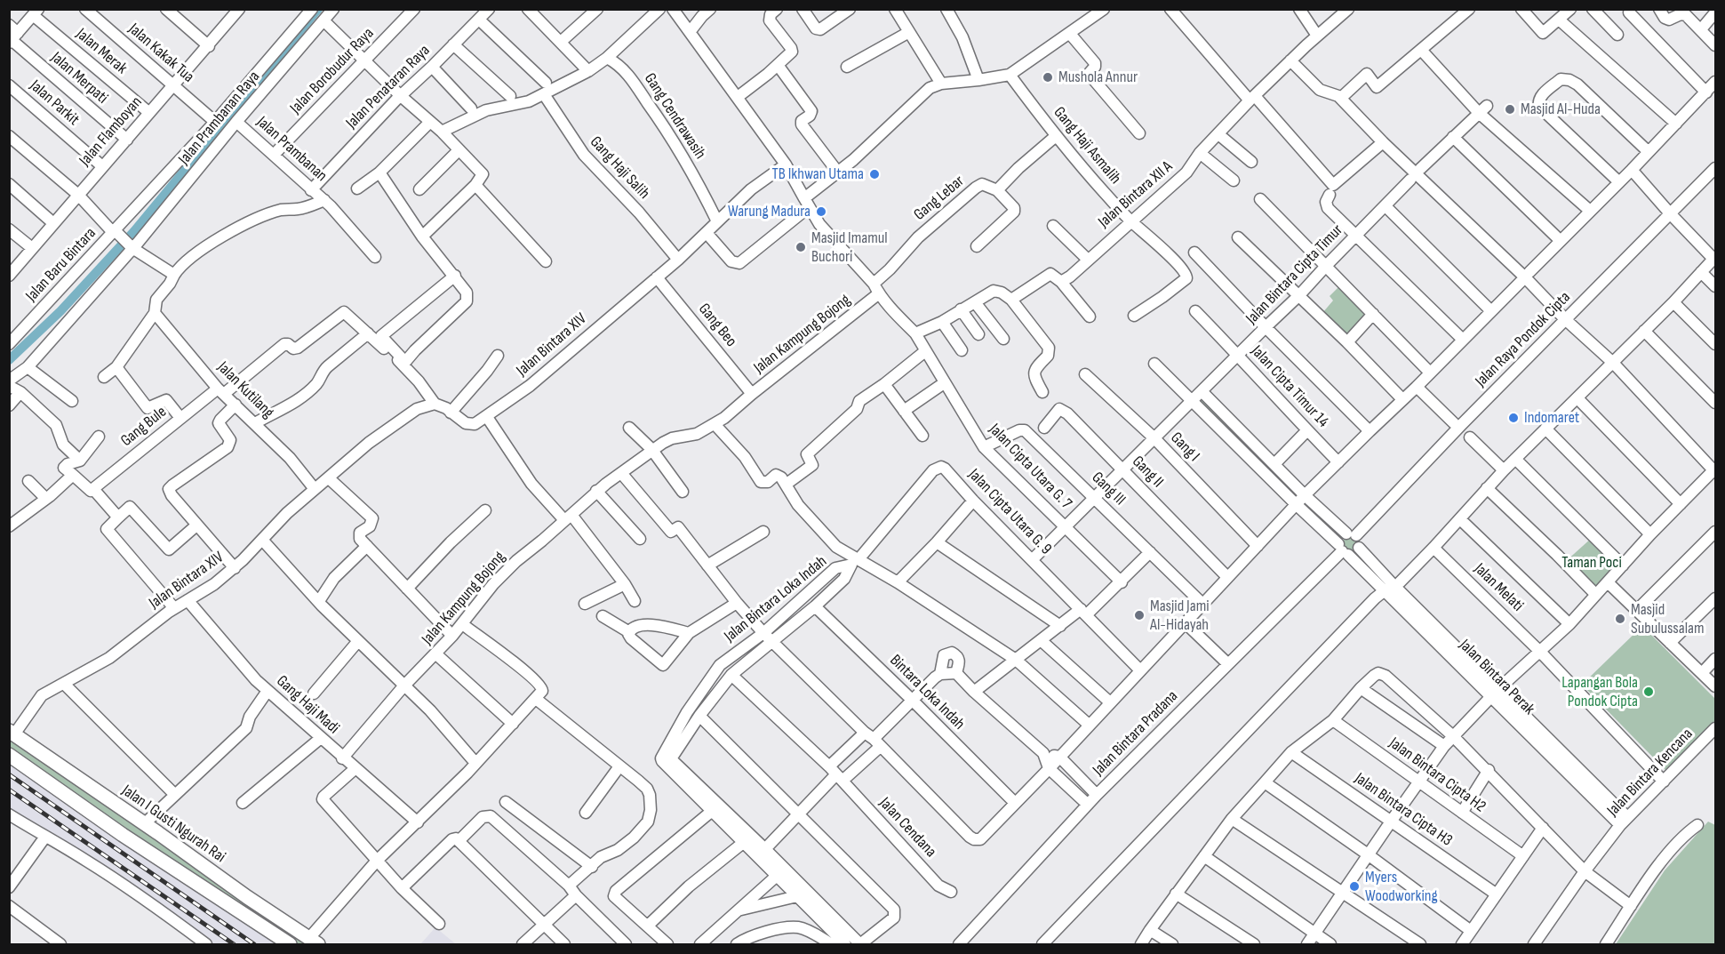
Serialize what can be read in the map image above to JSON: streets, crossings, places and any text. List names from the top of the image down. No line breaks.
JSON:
{"streets":{"main road":["Jalan I Gusti Ngurah Rai"],"street":["Jalan Merak","Jalan Kakak Tua","Jalan Borobudur Raya","Jalan Merpati","Jalan Penataran Raya","Jalan Parkit","Gang Cendrawasih","Jalan Prambanan Raya","Jalan Flamboyan","Gang Haji Asmalih","Jalan Prambanan","Gang Haji Salih","Jalan Bintara XII A","Gang Lebar","Jalan Baru Bintara","Jalan Bintara Cipta Timur","Gang Beo","Jalan Kampung Bojong","Jalan Raya Pondok Cipta","Jalan Bintara XIV","Jalan Cipta Timur 14","Jalan Kutilang","Gang Bule","Gang I","Jalan Cipta Utara G. 7","Gang II","Gang III","Jalan Cipta Utara G. 9","Jalan Melati","Jalan Bintara Loka Indah","Jalan Bintara Perak","Bintara Loka Indah","Gang Haji Madi","Jalan Bintara Pradana","Jalan Bintara Kencana","Jalan Bintara Cipta H2","Jalan Bintara Cipta H3","Jalan Cendana"]},"crossings":[["Jalan Merak","Jalan Flamboyan"],["Jalan Kakak Tua","Jalan Flamboyan"],["Jalan Kakak Tua","Jalan Baru Bintara"],["Jalan Borobudur Raya","Jalan Prambanan"],["Jalan Merpati","Jalan Flamboyan"],["Jalan Penataran Raya","Jalan Prambanan"],["Jalan Parkit","Jalan Flamboyan"],["Gang Cendrawasih","Jalan Bintara XIV"],["Jalan Prambanan Raya","Jalan Prambanan"],["Gang Haji Asmalih","Jalan Bintara XII A"],["Gang Haji Salih","Jalan Bintara XIV"],["Gang Lebar","Jalan Kampung Bojong"],["Gang Lebar","Jalan Cipta Utara G. 7"],["Jalan Bintara Cipta Timur","Jalan Cipta Timur 14"],["Jalan Bintara Cipta Timur","Gang I"],["Jalan Bintara Cipta Timur","Jalan Cipta Utara G. 7"],["Jalan Bintara Cipta Timur","Gang II"],["Jalan Bintara Cipta Timur","Gang III"],["Jalan Bintara Cipta Timur","Jalan Cipta Utara G. 9"],["Jalan Bintara Cipta Timur","Jalan Bintara Perak"],["Gang Beo","Jalan Kampung Bojong"],["Gang Beo","Jalan Bintara XIV"],["Jalan Kampung Bojong","Jalan Cipta Utara G. 7"],["Jalan Kampung Bojong","Gang Haji Madi"],["Jalan Raya Pondok Cipta","Jalan Bintara Perak"],["Jalan Raya Pondok Cipta","Jalan Bintara Pradana"],["Jalan Bintara XIV","Jalan Kutilang"],["Jalan Bintara XIV","Gang Haji Madi"],["Jalan Bintara XIV","Jalan I Gusti Ngurah Rai"],["Jalan Kutilang","Gang Bule"],["Jalan Cipta Utara G. 7","Gang III"],["Jalan Melati","Jalan Bintara Kencana"],["Jalan Bintara Loka Indah","Bintara Loka Indah"],["Jalan Bintara Loka Indah","Jalan Cendana"],["Jalan Bintara Perak","Jalan Bintara Pradana"],["Jalan Bintara Perak","Jalan Bintara Kencana"]],"parks":["Taman Poci"],"places":["Mushola Annur","Masjid Al-Huda","TB Ikhwan Utama","Warung Madura","Masjid Imamul Buchori","Indomaret","Masjid Jami Al-Hidayah","Masjid Subulussalam","Lapangan Bola Pondok Cipta","Myers Woodworking"]}
